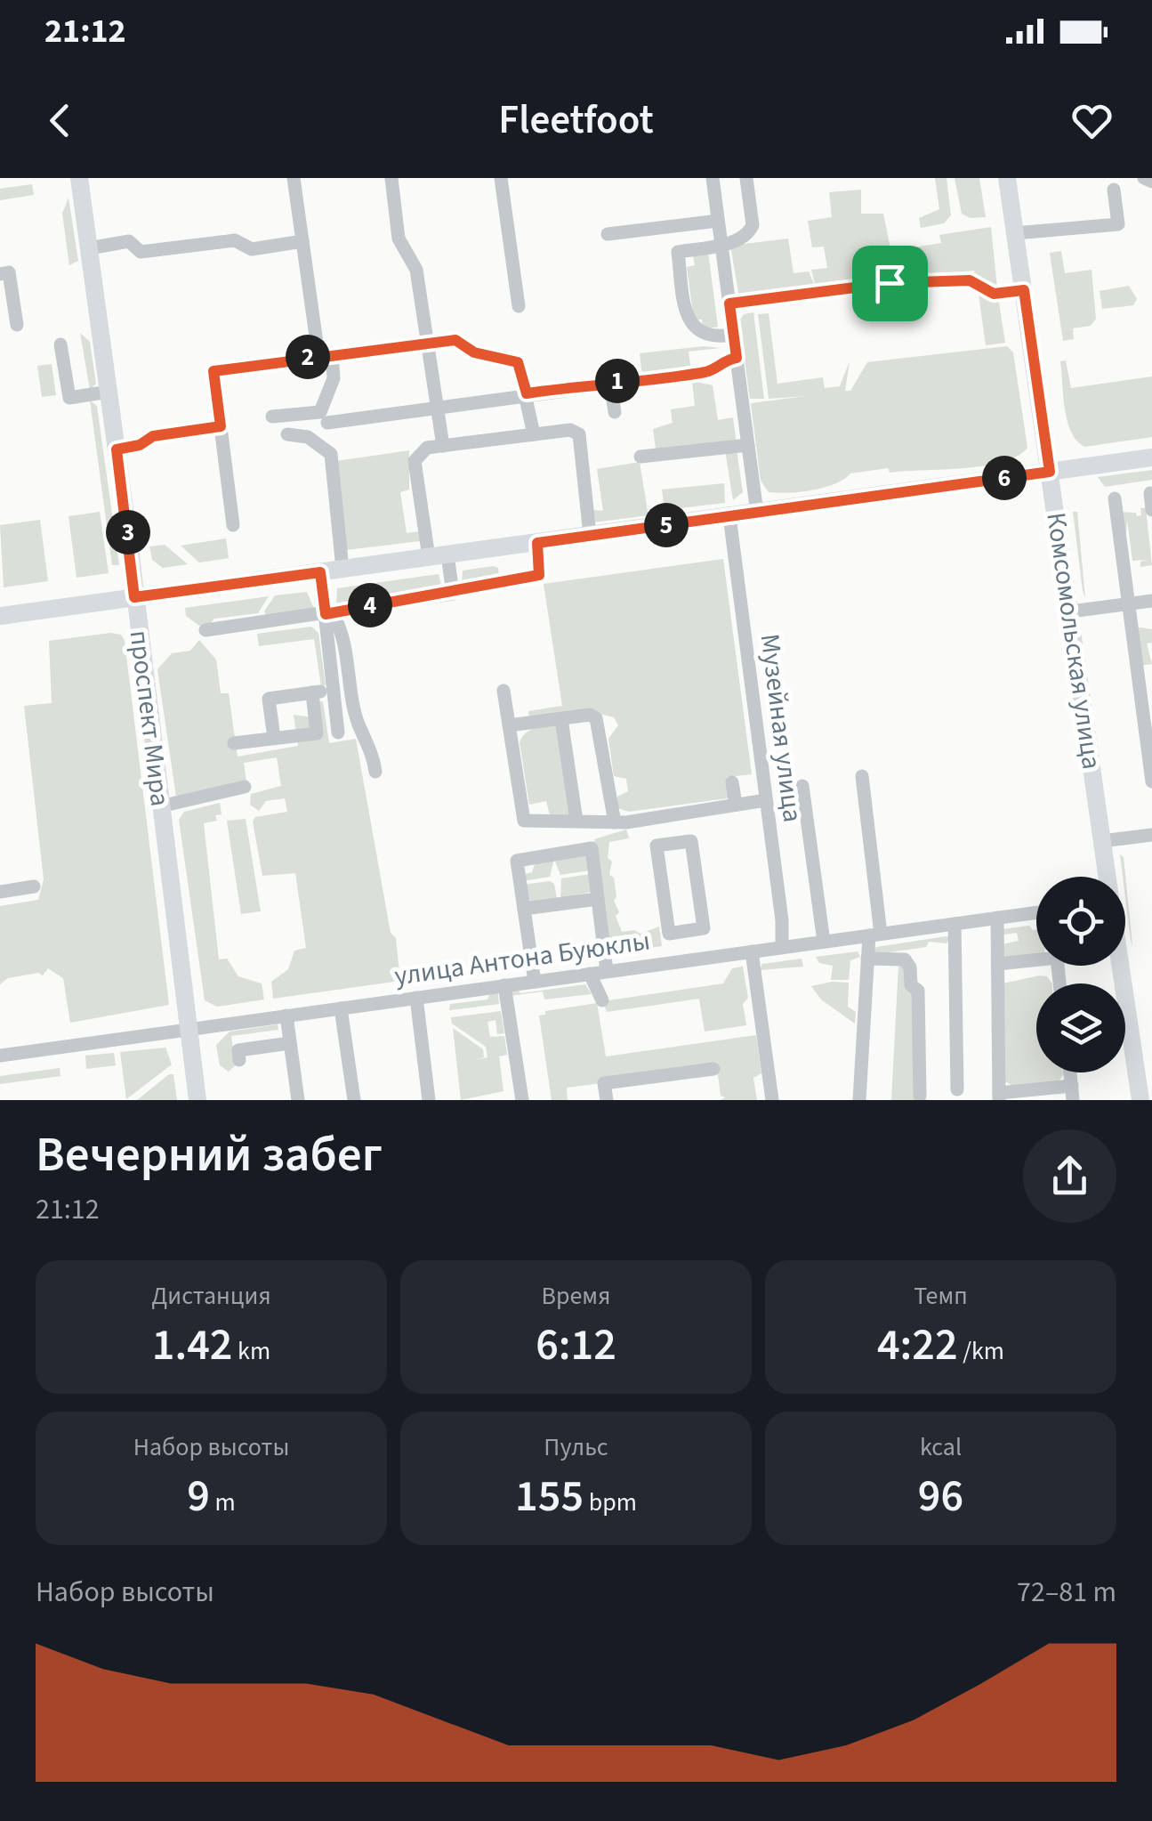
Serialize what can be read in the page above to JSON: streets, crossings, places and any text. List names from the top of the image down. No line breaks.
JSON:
{"streets":{"main road":["Комсомольская улица","проспект Мира"],"street":["Музейная улица","улица Антона Буюклы"]},"crossings":[["проспект Мира","улица Антона Буюклы"],["Музейная улица","улица Антона Буюклы"]],"page":{"status":"21:12","header":"Fleetfoot","pins":["2","1","6","5","3","4"],"heading":["Вечерний забег","21:12"],"stats":[["Дистанция","1.42 km"],["Время","6:12"],["Темп","4:22 /km"],["Набор высоты","9 m"],["Пульс","155 bpm"],["kcal","96"]],"chart":["Набор высоты","72–81 m"]}}
